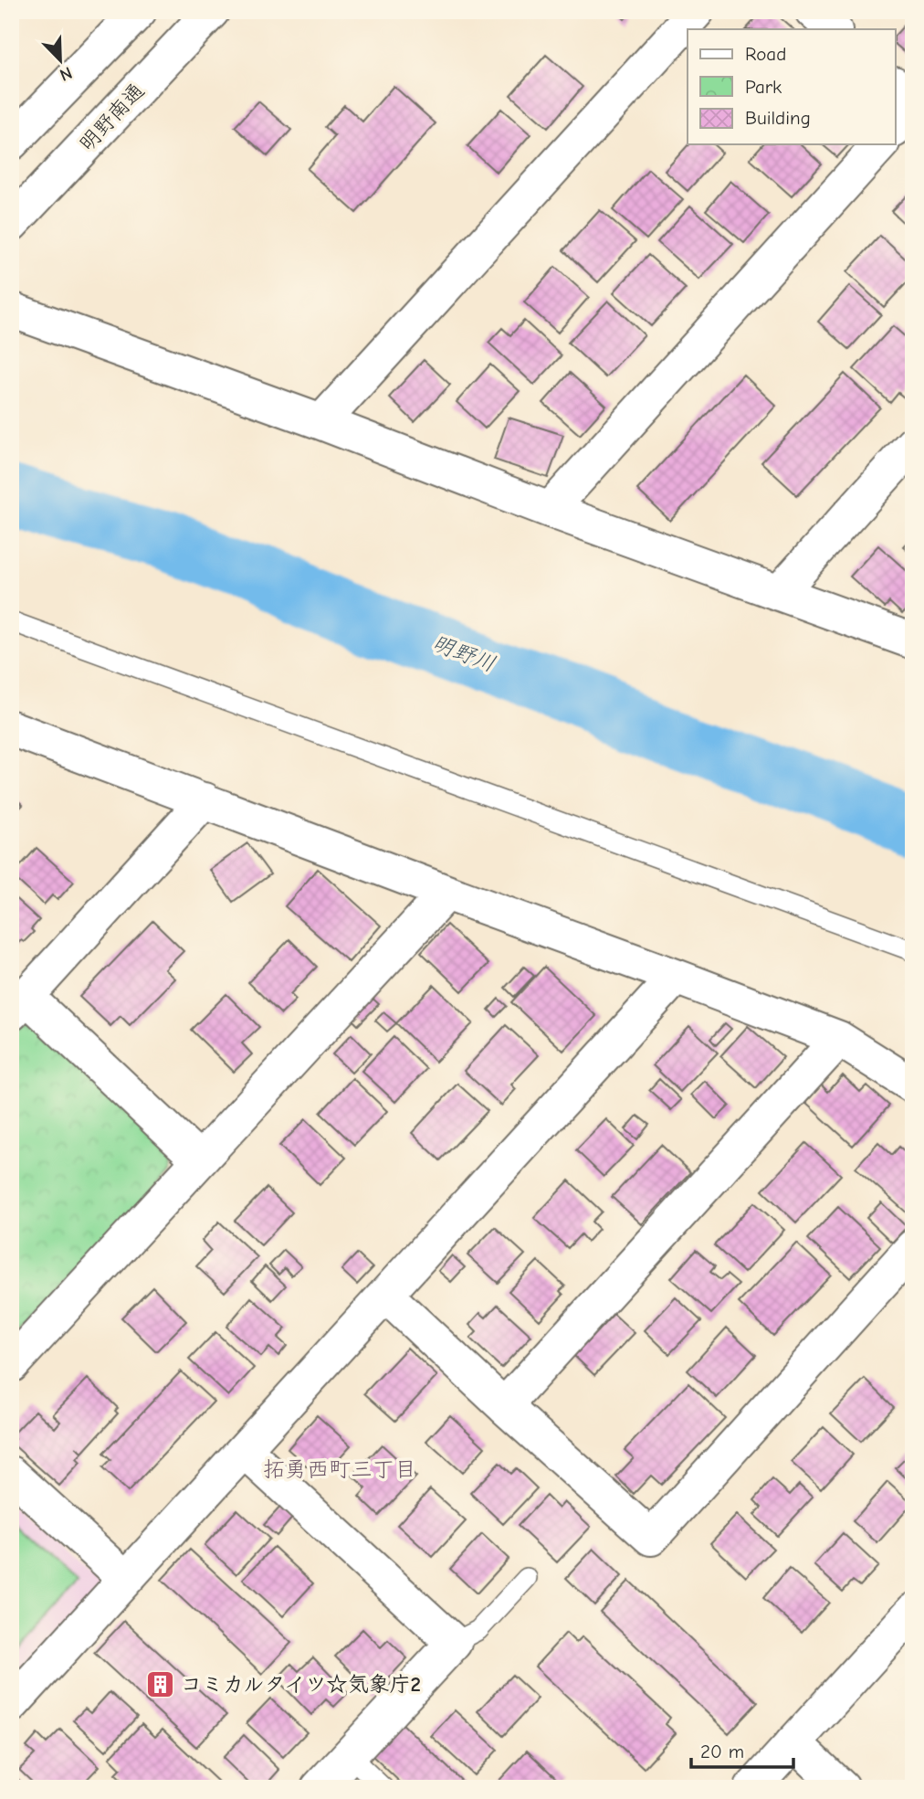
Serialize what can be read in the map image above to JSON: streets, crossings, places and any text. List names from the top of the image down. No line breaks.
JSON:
{"streets":{"street":["明野南通"]},"districts":["拓勇西町三丁目"],"water":["明野川"],"places":{"building":["コミカルタイツ☆気象庁2"]},"legend":["Road","Park","Building"],"scale_bar":"20 m","north":"bottom right"}
